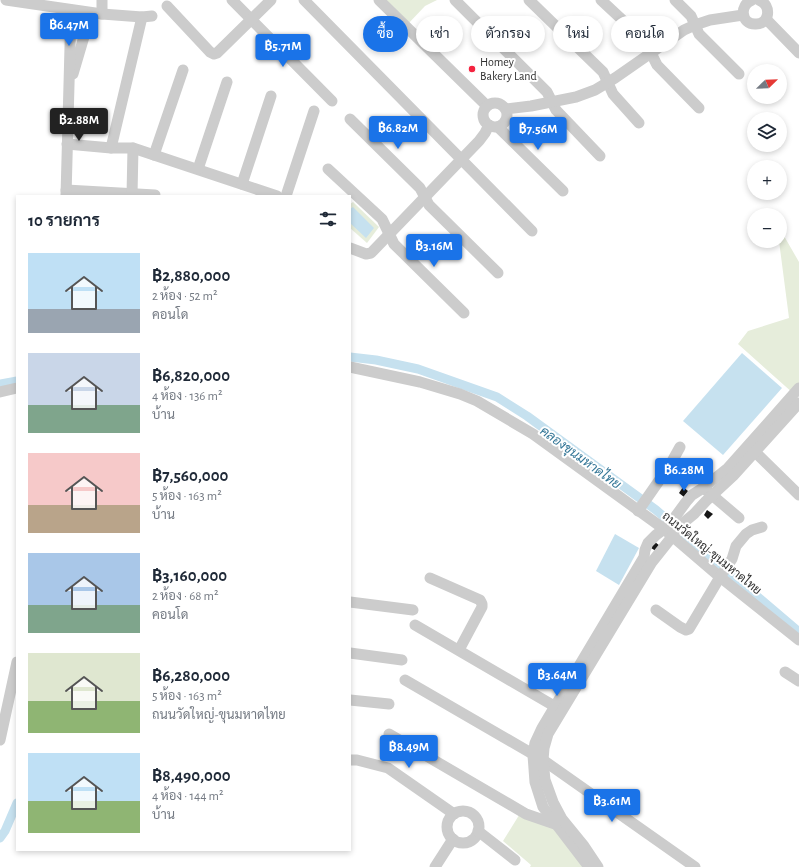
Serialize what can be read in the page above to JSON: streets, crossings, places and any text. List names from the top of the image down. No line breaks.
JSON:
{"streets":{"street":["ถนนวัดใหญ่-ขุนมหาดไทย"]},"water":["คลองขุนมหาดไทย"],"places":["Homey Bakery Land"],"north":"top right","page":{"price":["฿6.47M","฿5.71M","฿2.88M","฿6.82M","฿7.56M","฿3.16M","฿6.28M","฿3.64M","฿8.49M","฿3.61M"],"chip":["ซื้อ","เช่า","ตัวกรอง","ใหม่","คอนโด"],"map_buttons":["+","−"],"heading":"10 รายการ","list":[{"name":"฿2,880,000","note":"2 ห้อง · 52 m² · คอนโด"},{"name":"฿6,820,000","note":"4 ห้อง · 136 m² · บ้าน"},{"name":"฿7,560,000","note":"5 ห้อง · 163 m² · บ้าน"},{"name":"฿3,160,000","note":"2 ห้อง · 68 m² · คอนโด"},{"name":"฿6,280,000","note":"5 ห้อง · 163 m² · ถนนวัดใหญ่-ขุนมหาดไทย"},{"name":"฿8,490,000","note":"4 ห้อง · 144 m² · บ้าน"}]}}
